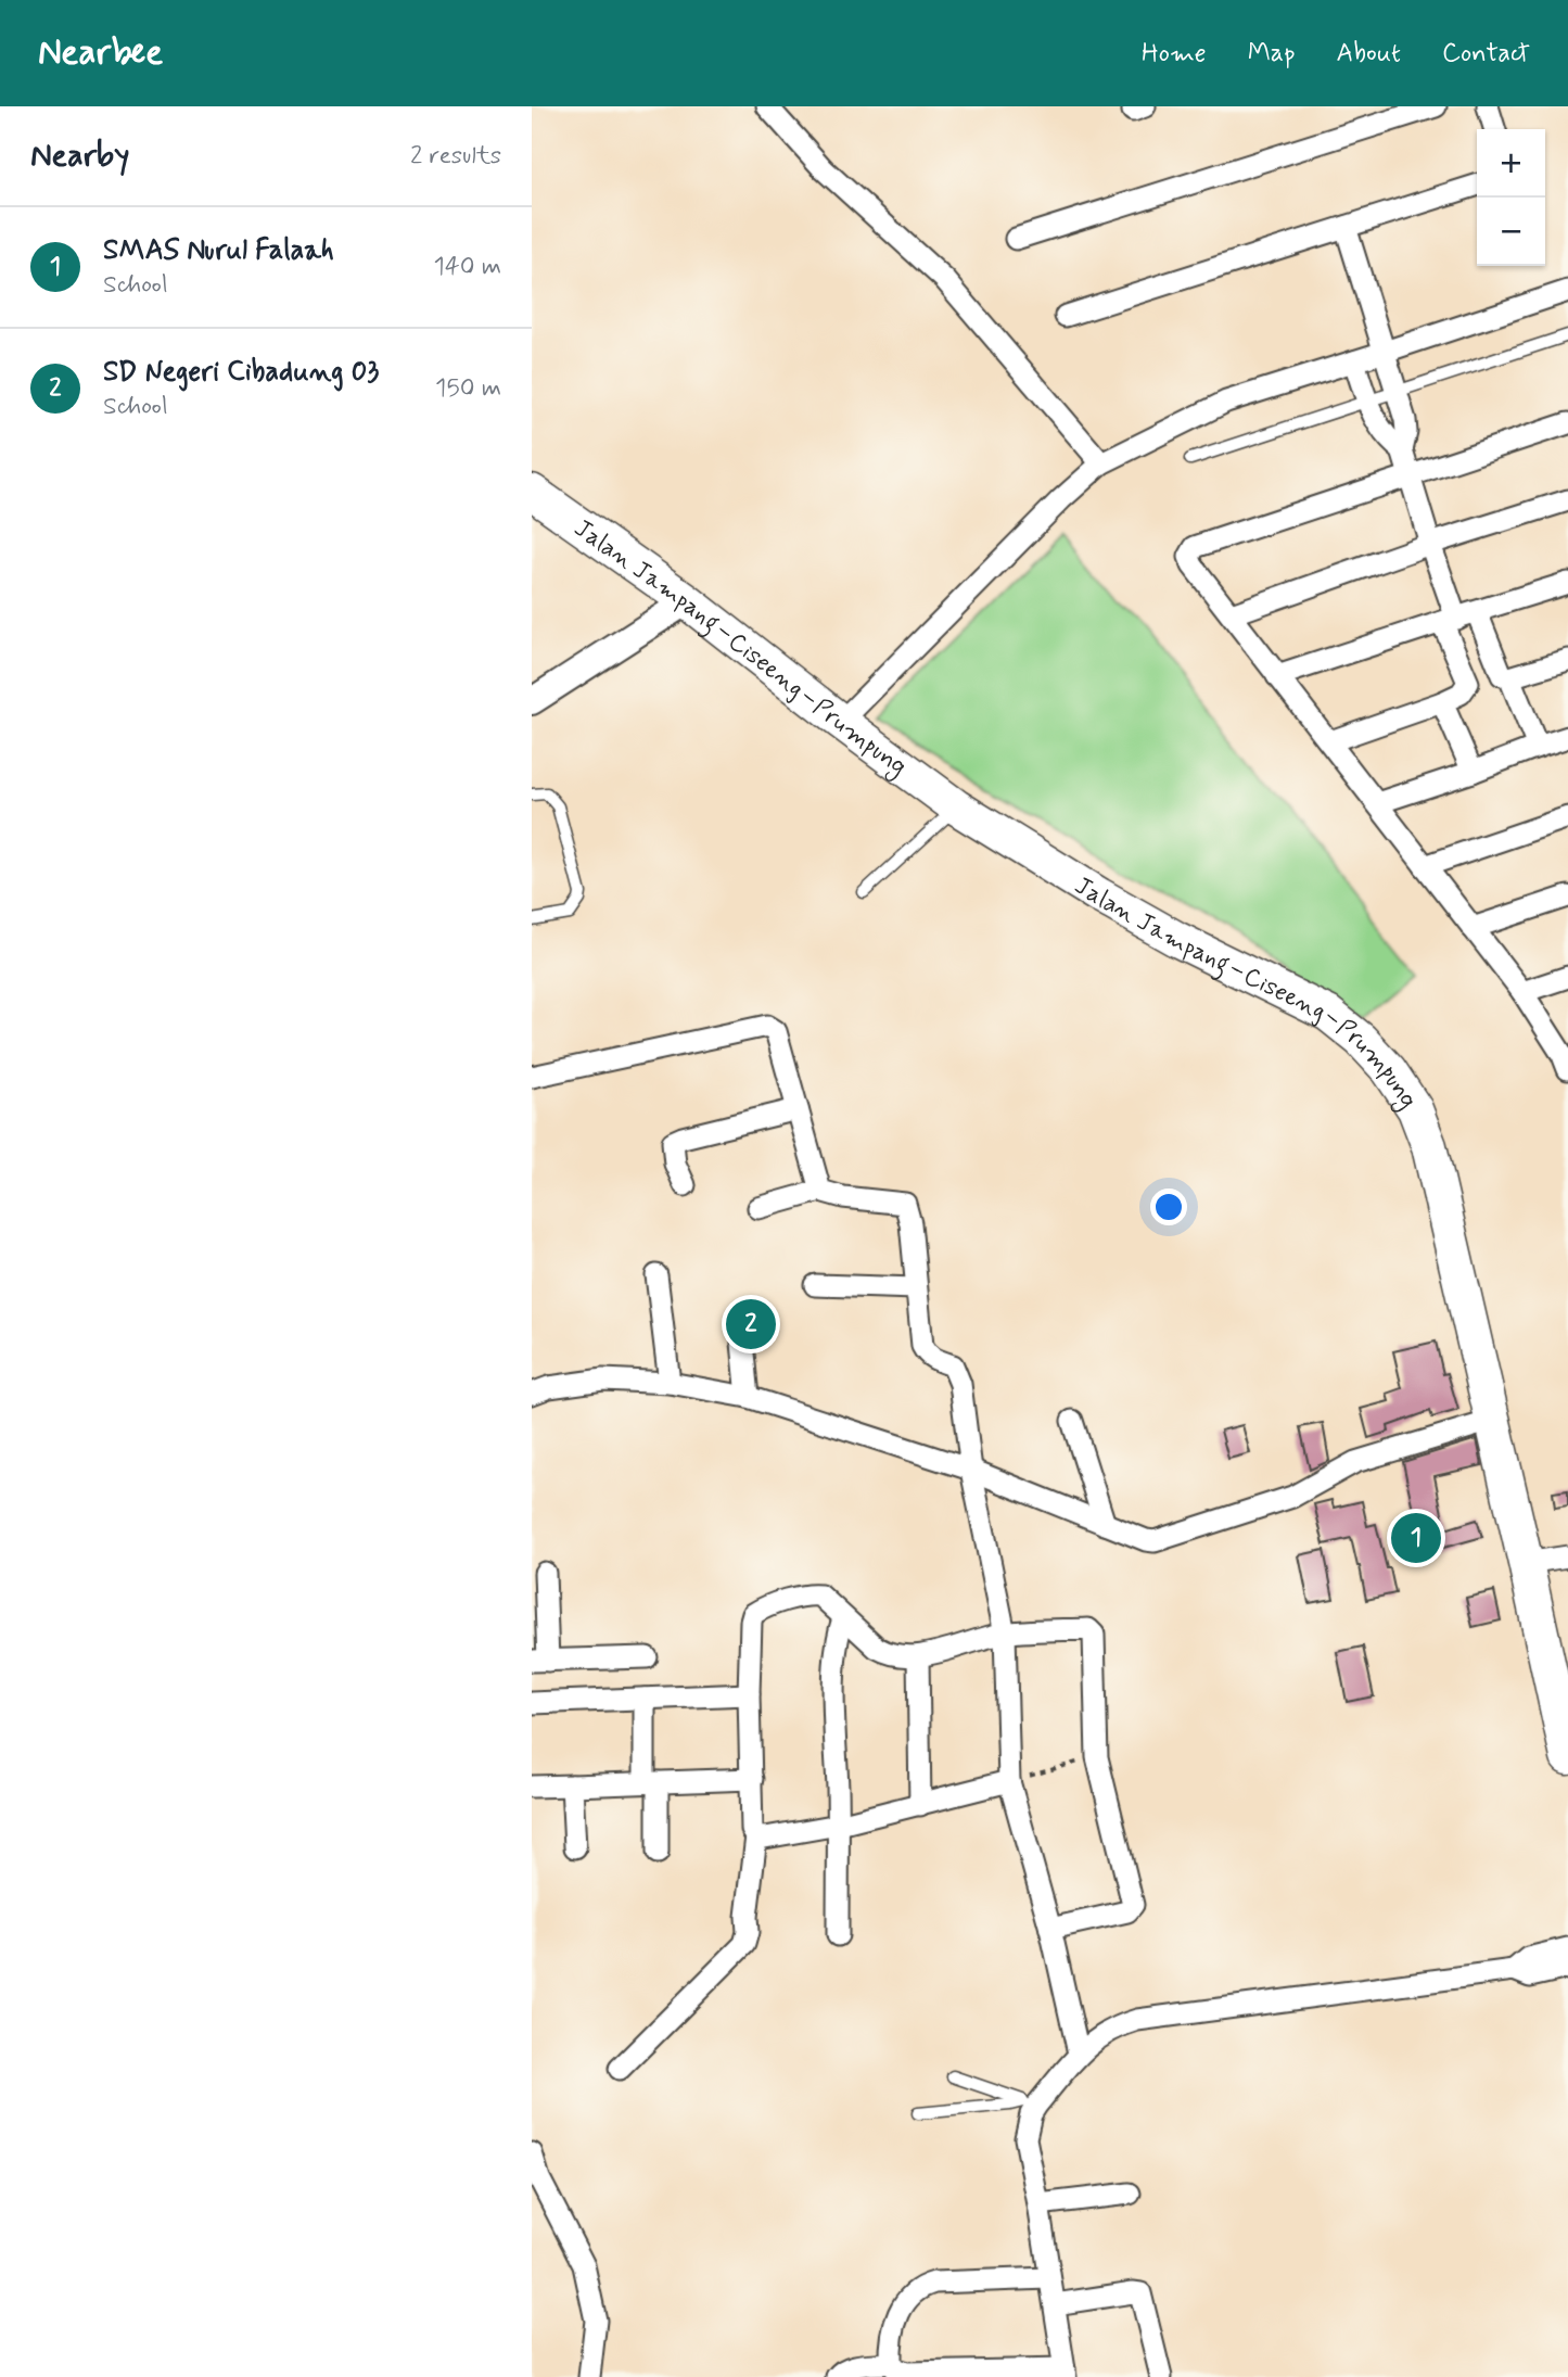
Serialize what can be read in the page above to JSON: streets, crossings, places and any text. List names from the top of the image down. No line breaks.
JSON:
{"streets":{"main road":["Jalan Jampang–Ciseeng–Prumpung"]},"page":{"header":"Nearbee","nav":["Home","Map","About","Contact"],"heading":["Nearby","2 results"],"map_buttons":["+","−"],"list":[{"mark":"1","name":"SMAS Nurul Falaah","note":"School","value":"140 m"},{"mark":"2","name":"SD Negeri Cibadung 03","note":"School","value":"150 m"}],"pins":["2","1"]}}
